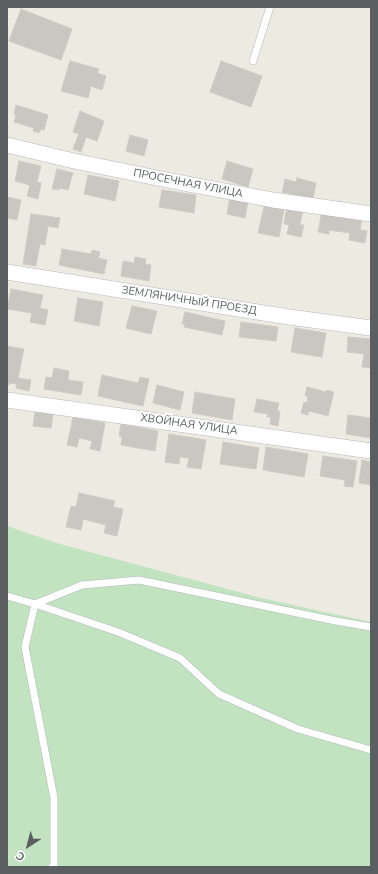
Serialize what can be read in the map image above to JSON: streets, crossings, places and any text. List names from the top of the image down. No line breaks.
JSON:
{"streets":{"street":["ПРОСЕЧНАЯ УЛИЦА","ЗЕМЛЯНИЧНЫЙ ПРОЕЗД","ХВОЙНАЯ УЛИЦА"]},"north":"bottom left"}
